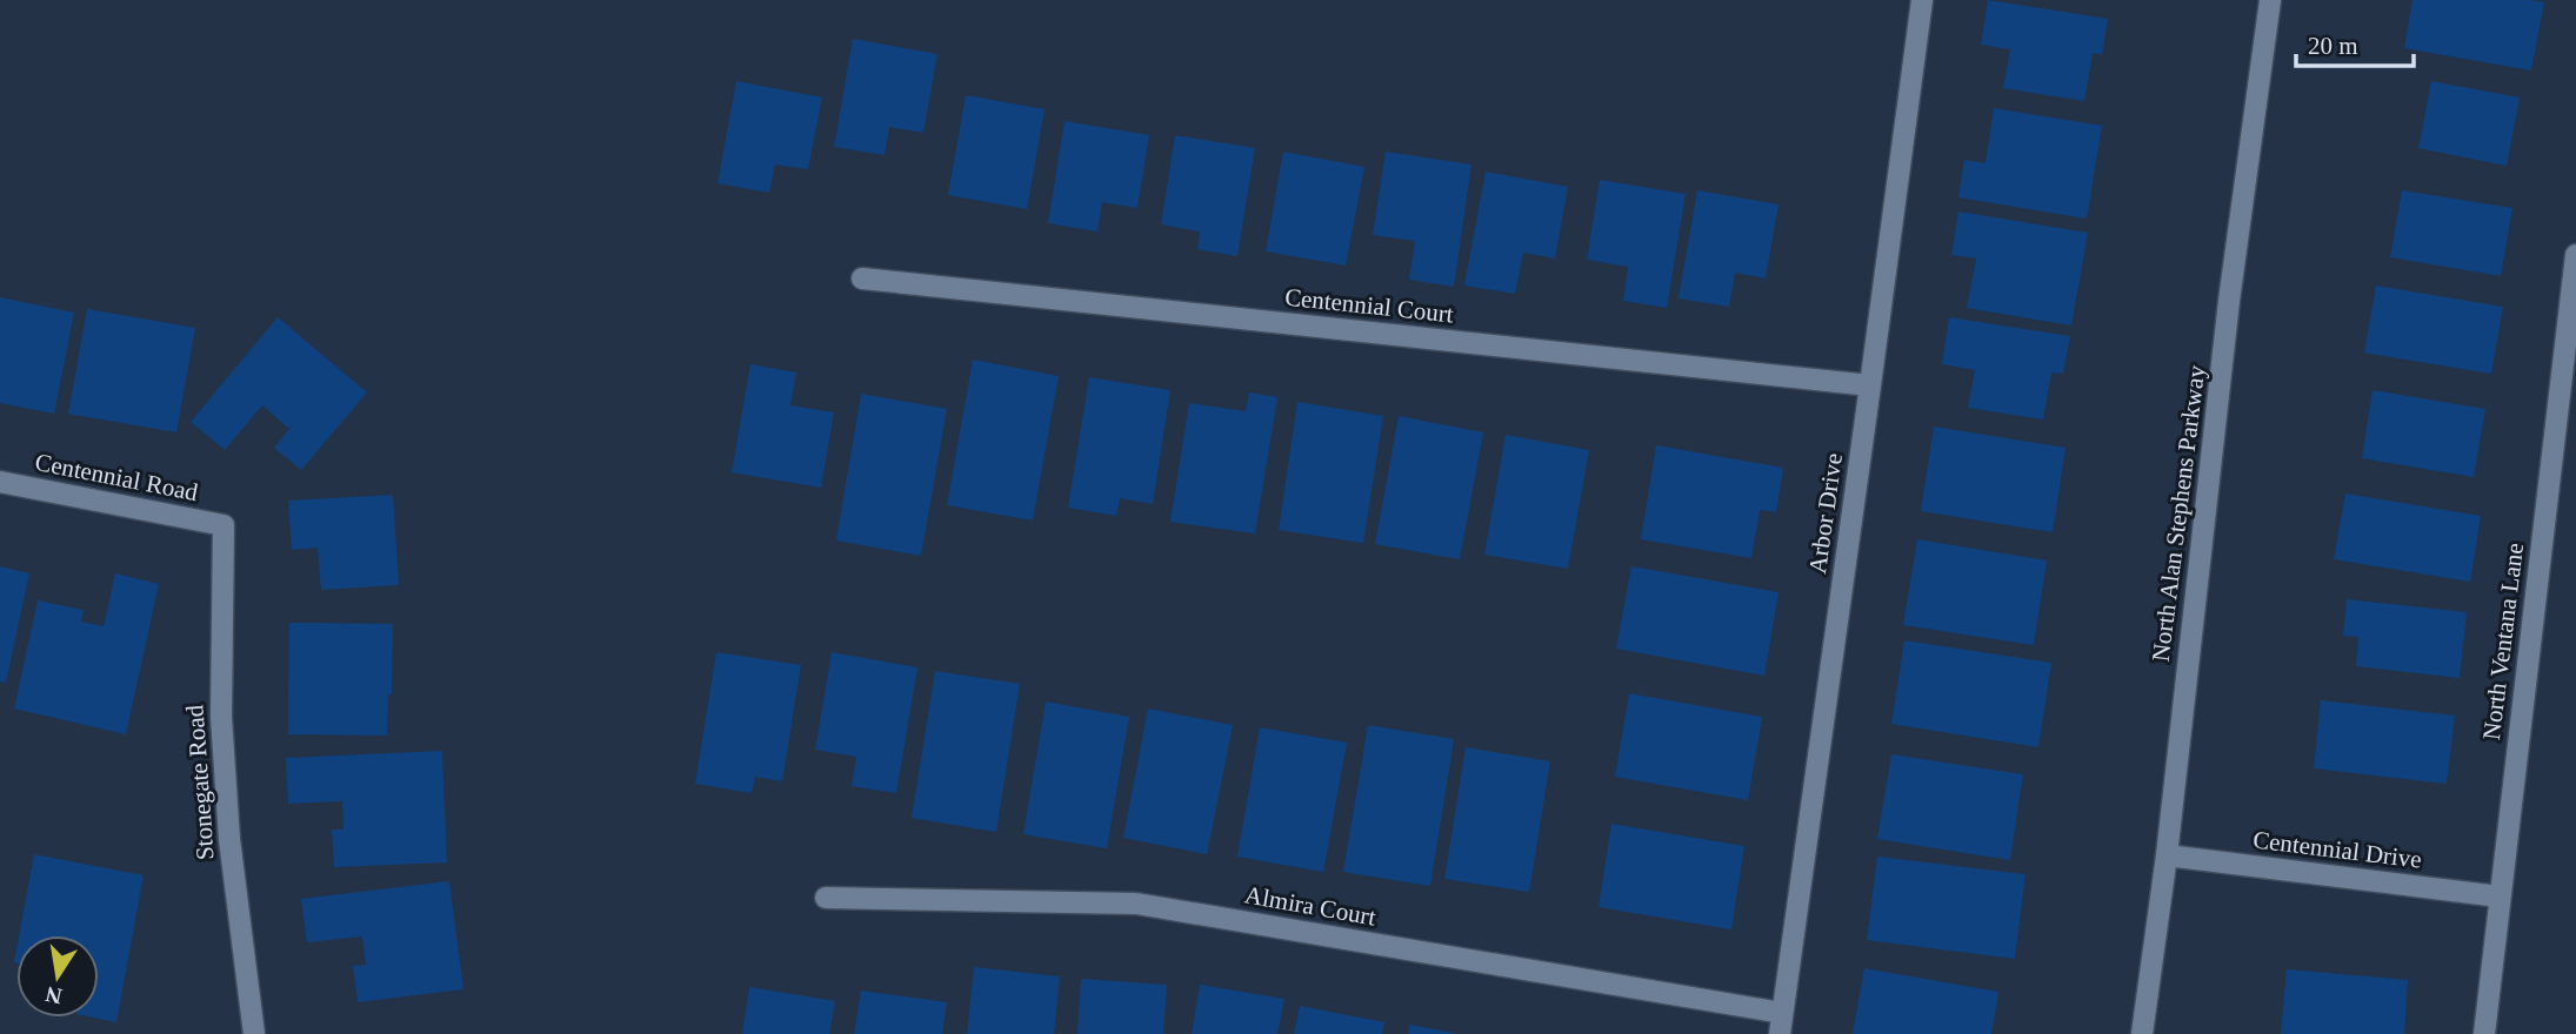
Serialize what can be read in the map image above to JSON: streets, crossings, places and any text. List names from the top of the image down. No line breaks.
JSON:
{"streets":{"street":["Centennial Court","Centennial Road","Arbor Drive","North Alan Stephens Parkway","North Ventana Lane","Stonegate Road","Centennial Drive","Almira Court"]},"crossings":[["Centennial Court","Arbor Drive"],["Centennial Road","Stonegate Road"],["Arbor Drive","Almira Court"],["North Alan Stephens Parkway","Centennial Drive"],["North Ventana Lane","Centennial Drive"]],"scale_bar":"20 m","north":"bottom"}
